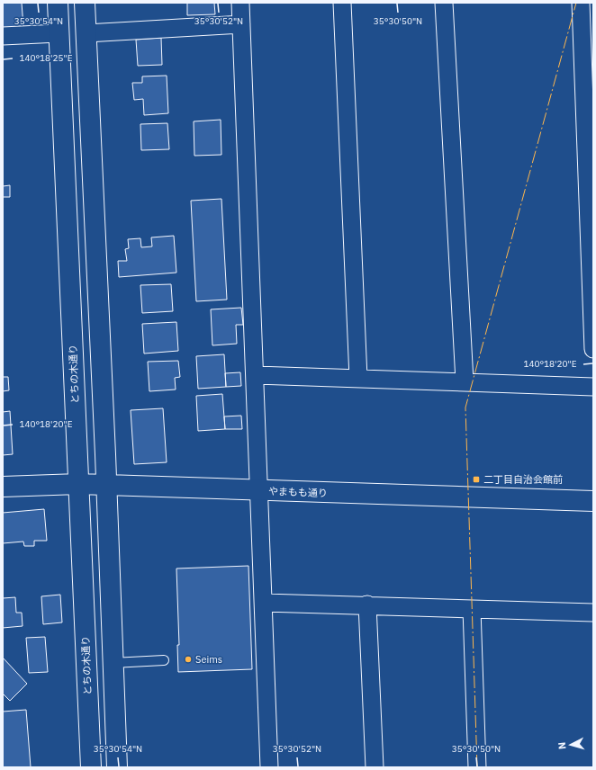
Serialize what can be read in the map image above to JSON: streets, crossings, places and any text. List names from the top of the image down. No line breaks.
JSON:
{"streets":{"street":["とちの木通り","やまもも通り"]},"crossings":[["とちの木通り","やまもも通り"]],"places":{"transit":["二丁目自治会館前"],"other":["Seims"]},"north":"left","coordinates":["35°30'54\"N","35°30'52\"N","35°30'50\"N","140°18'25\"E","140°18'20\"E"]}
